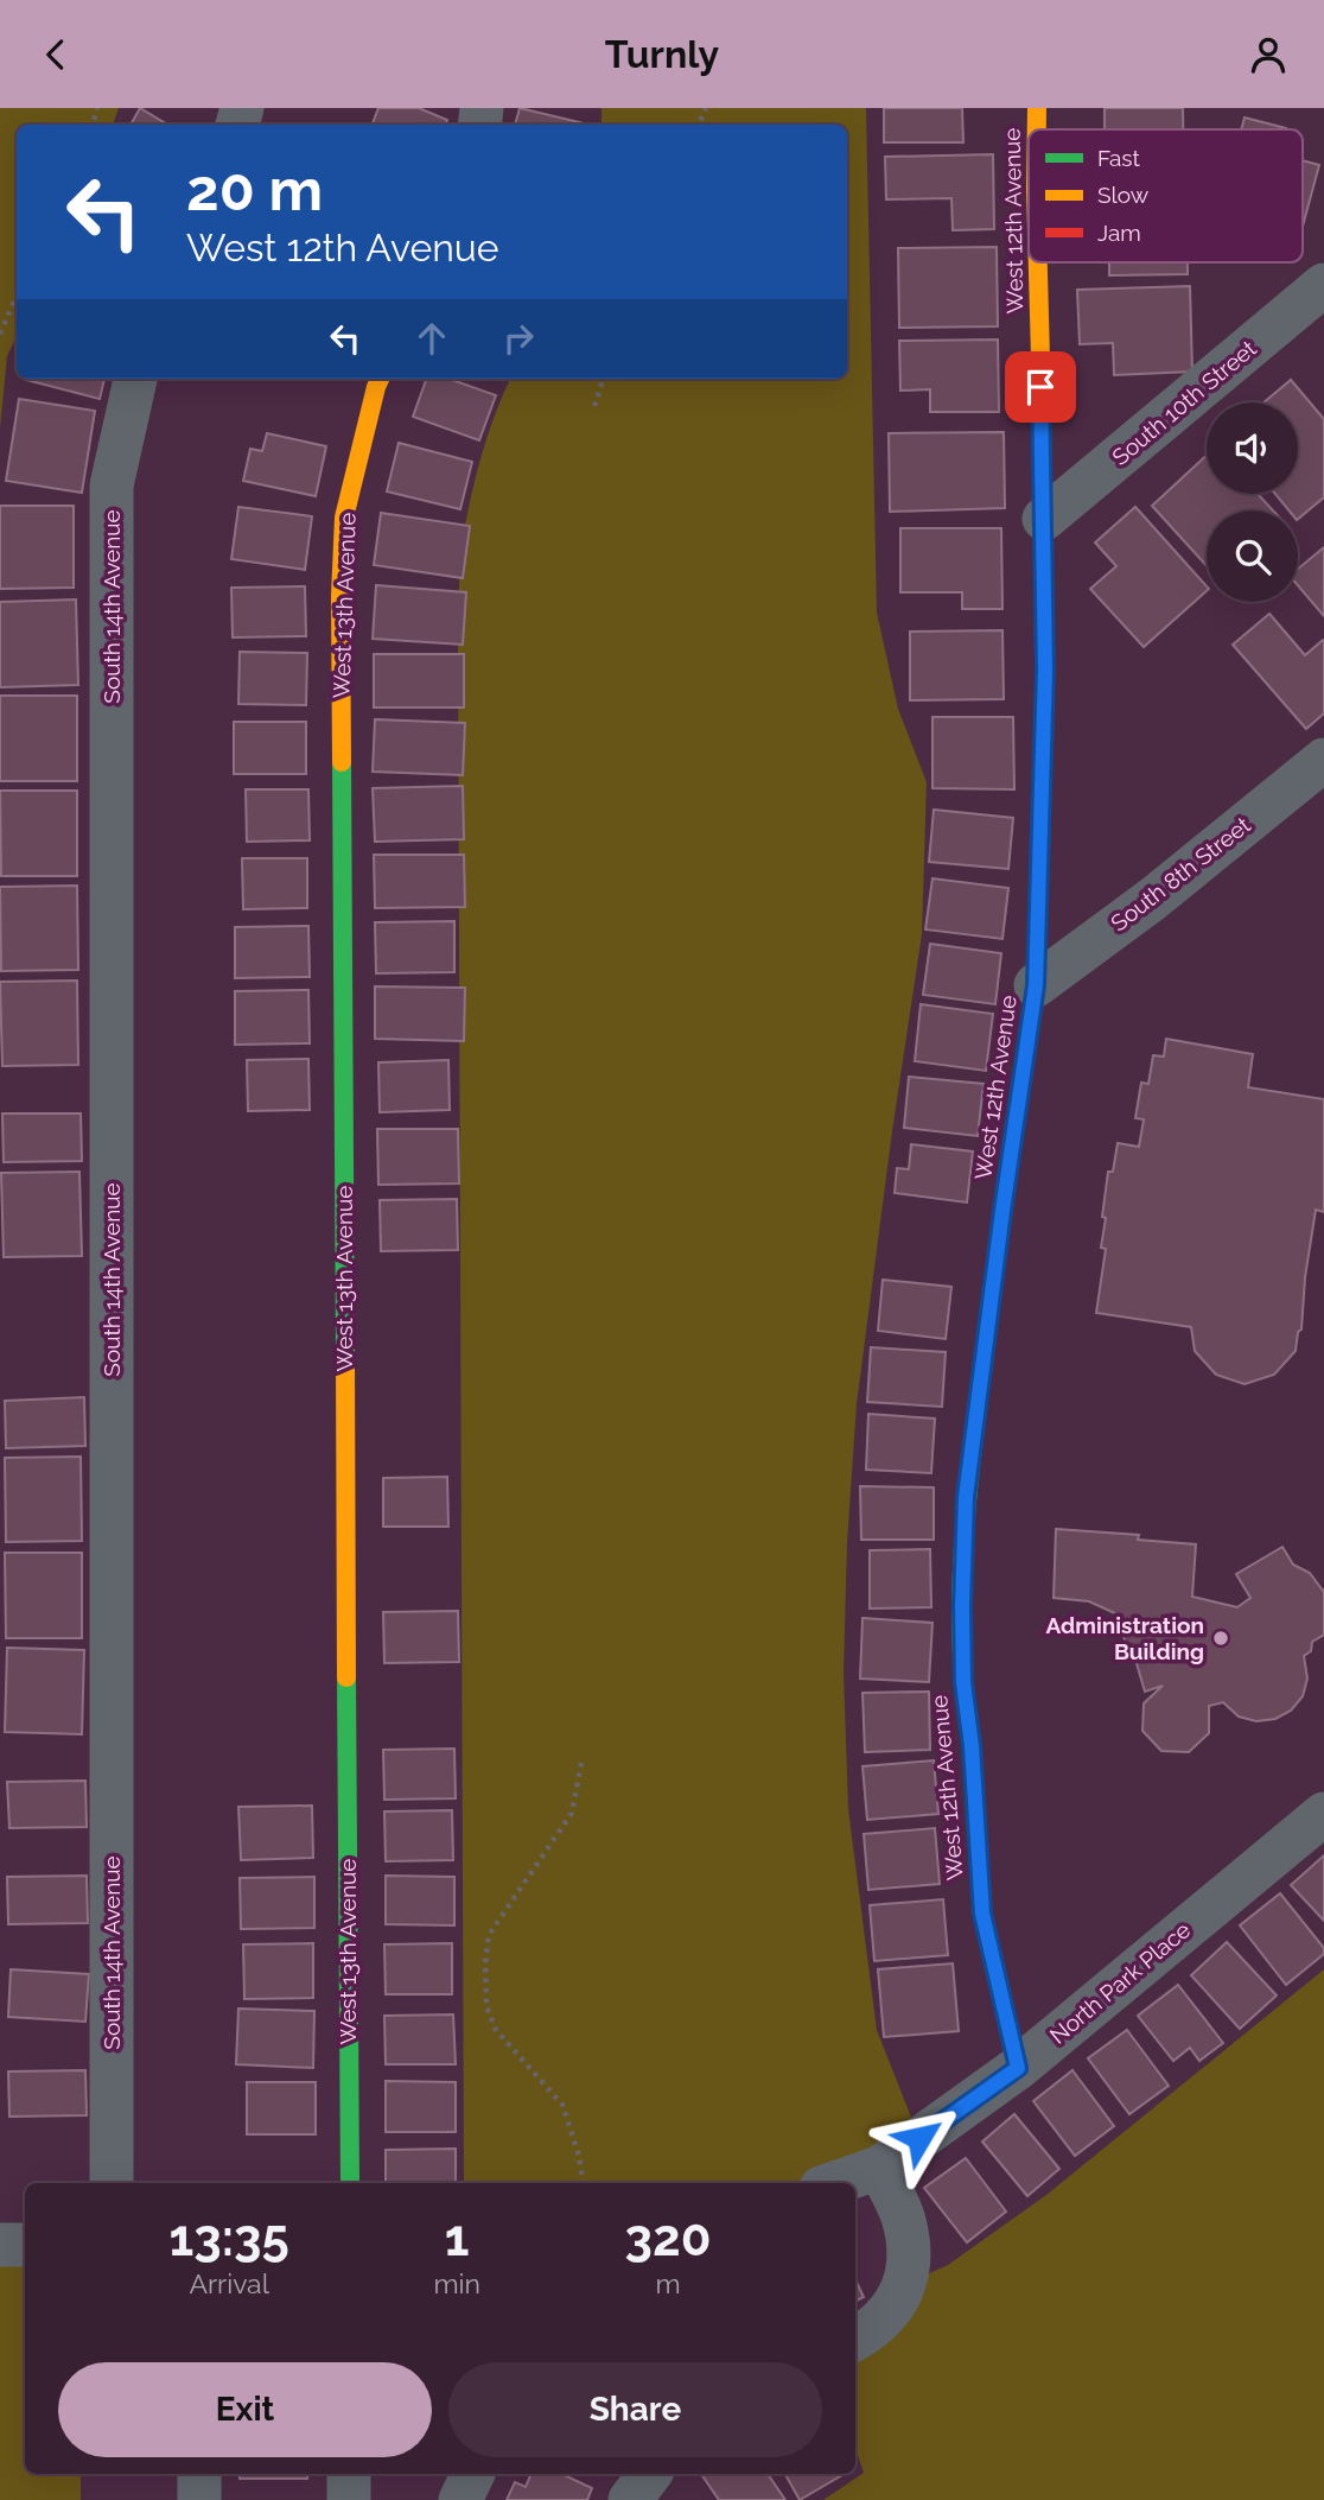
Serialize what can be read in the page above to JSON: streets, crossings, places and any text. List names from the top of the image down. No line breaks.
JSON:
{"streets":{"street":["West 12th Avenue","South 10th Street","West 13th Avenue","South 14th Avenue","South 8th Street","North Park Place"]},"crossings":[["West 12th Avenue","South 10th Street"],["West 12th Avenue","South 8th Street"],["West 12th Avenue","North Park Place"]],"places":["Administration Building"],"legend":["Fast","Slow","Jam"],"page":{"header":"Turnly","turn":["20 m","West 12th Avenue"],"eta":["13:35","Arrival","1","min","320","m"],"buttons":["Exit","Share"]}}
